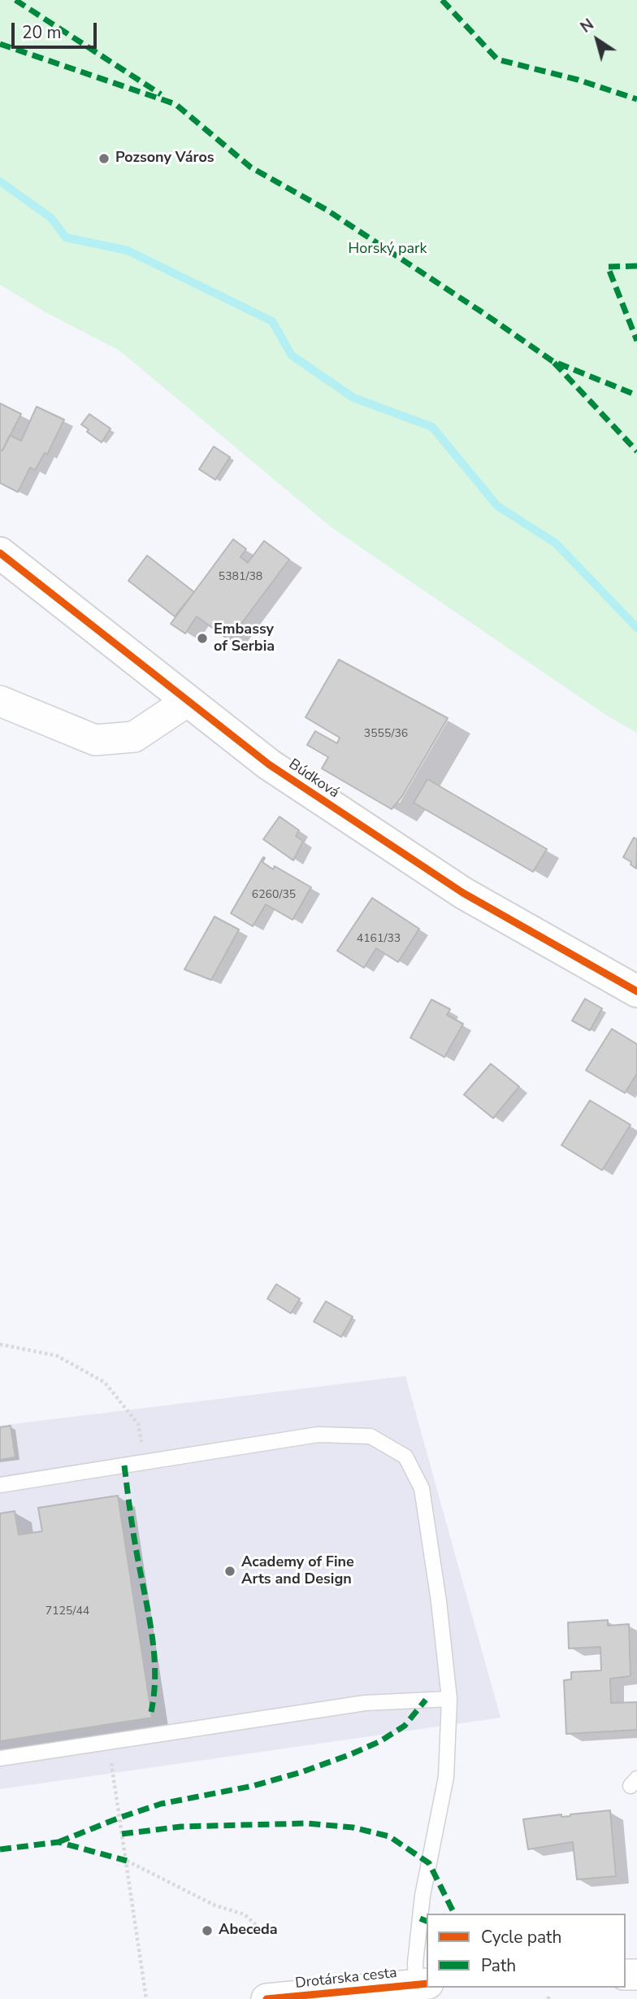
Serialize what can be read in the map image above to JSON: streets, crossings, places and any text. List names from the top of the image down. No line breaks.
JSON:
{"streets":{"street":["Búdková","Drotárska cesta"]},"parks":["Horský park"],"places":["Pozsony Város","Embassy of Serbia","Academy of Fine Arts and Design","Abeceda"],"house_numbers":["5381/38","3555/36","6260/35","4161/33","7125/44"],"legend":["Cycle path","Path"],"scale_bar":"20 m","north":"top left"}
